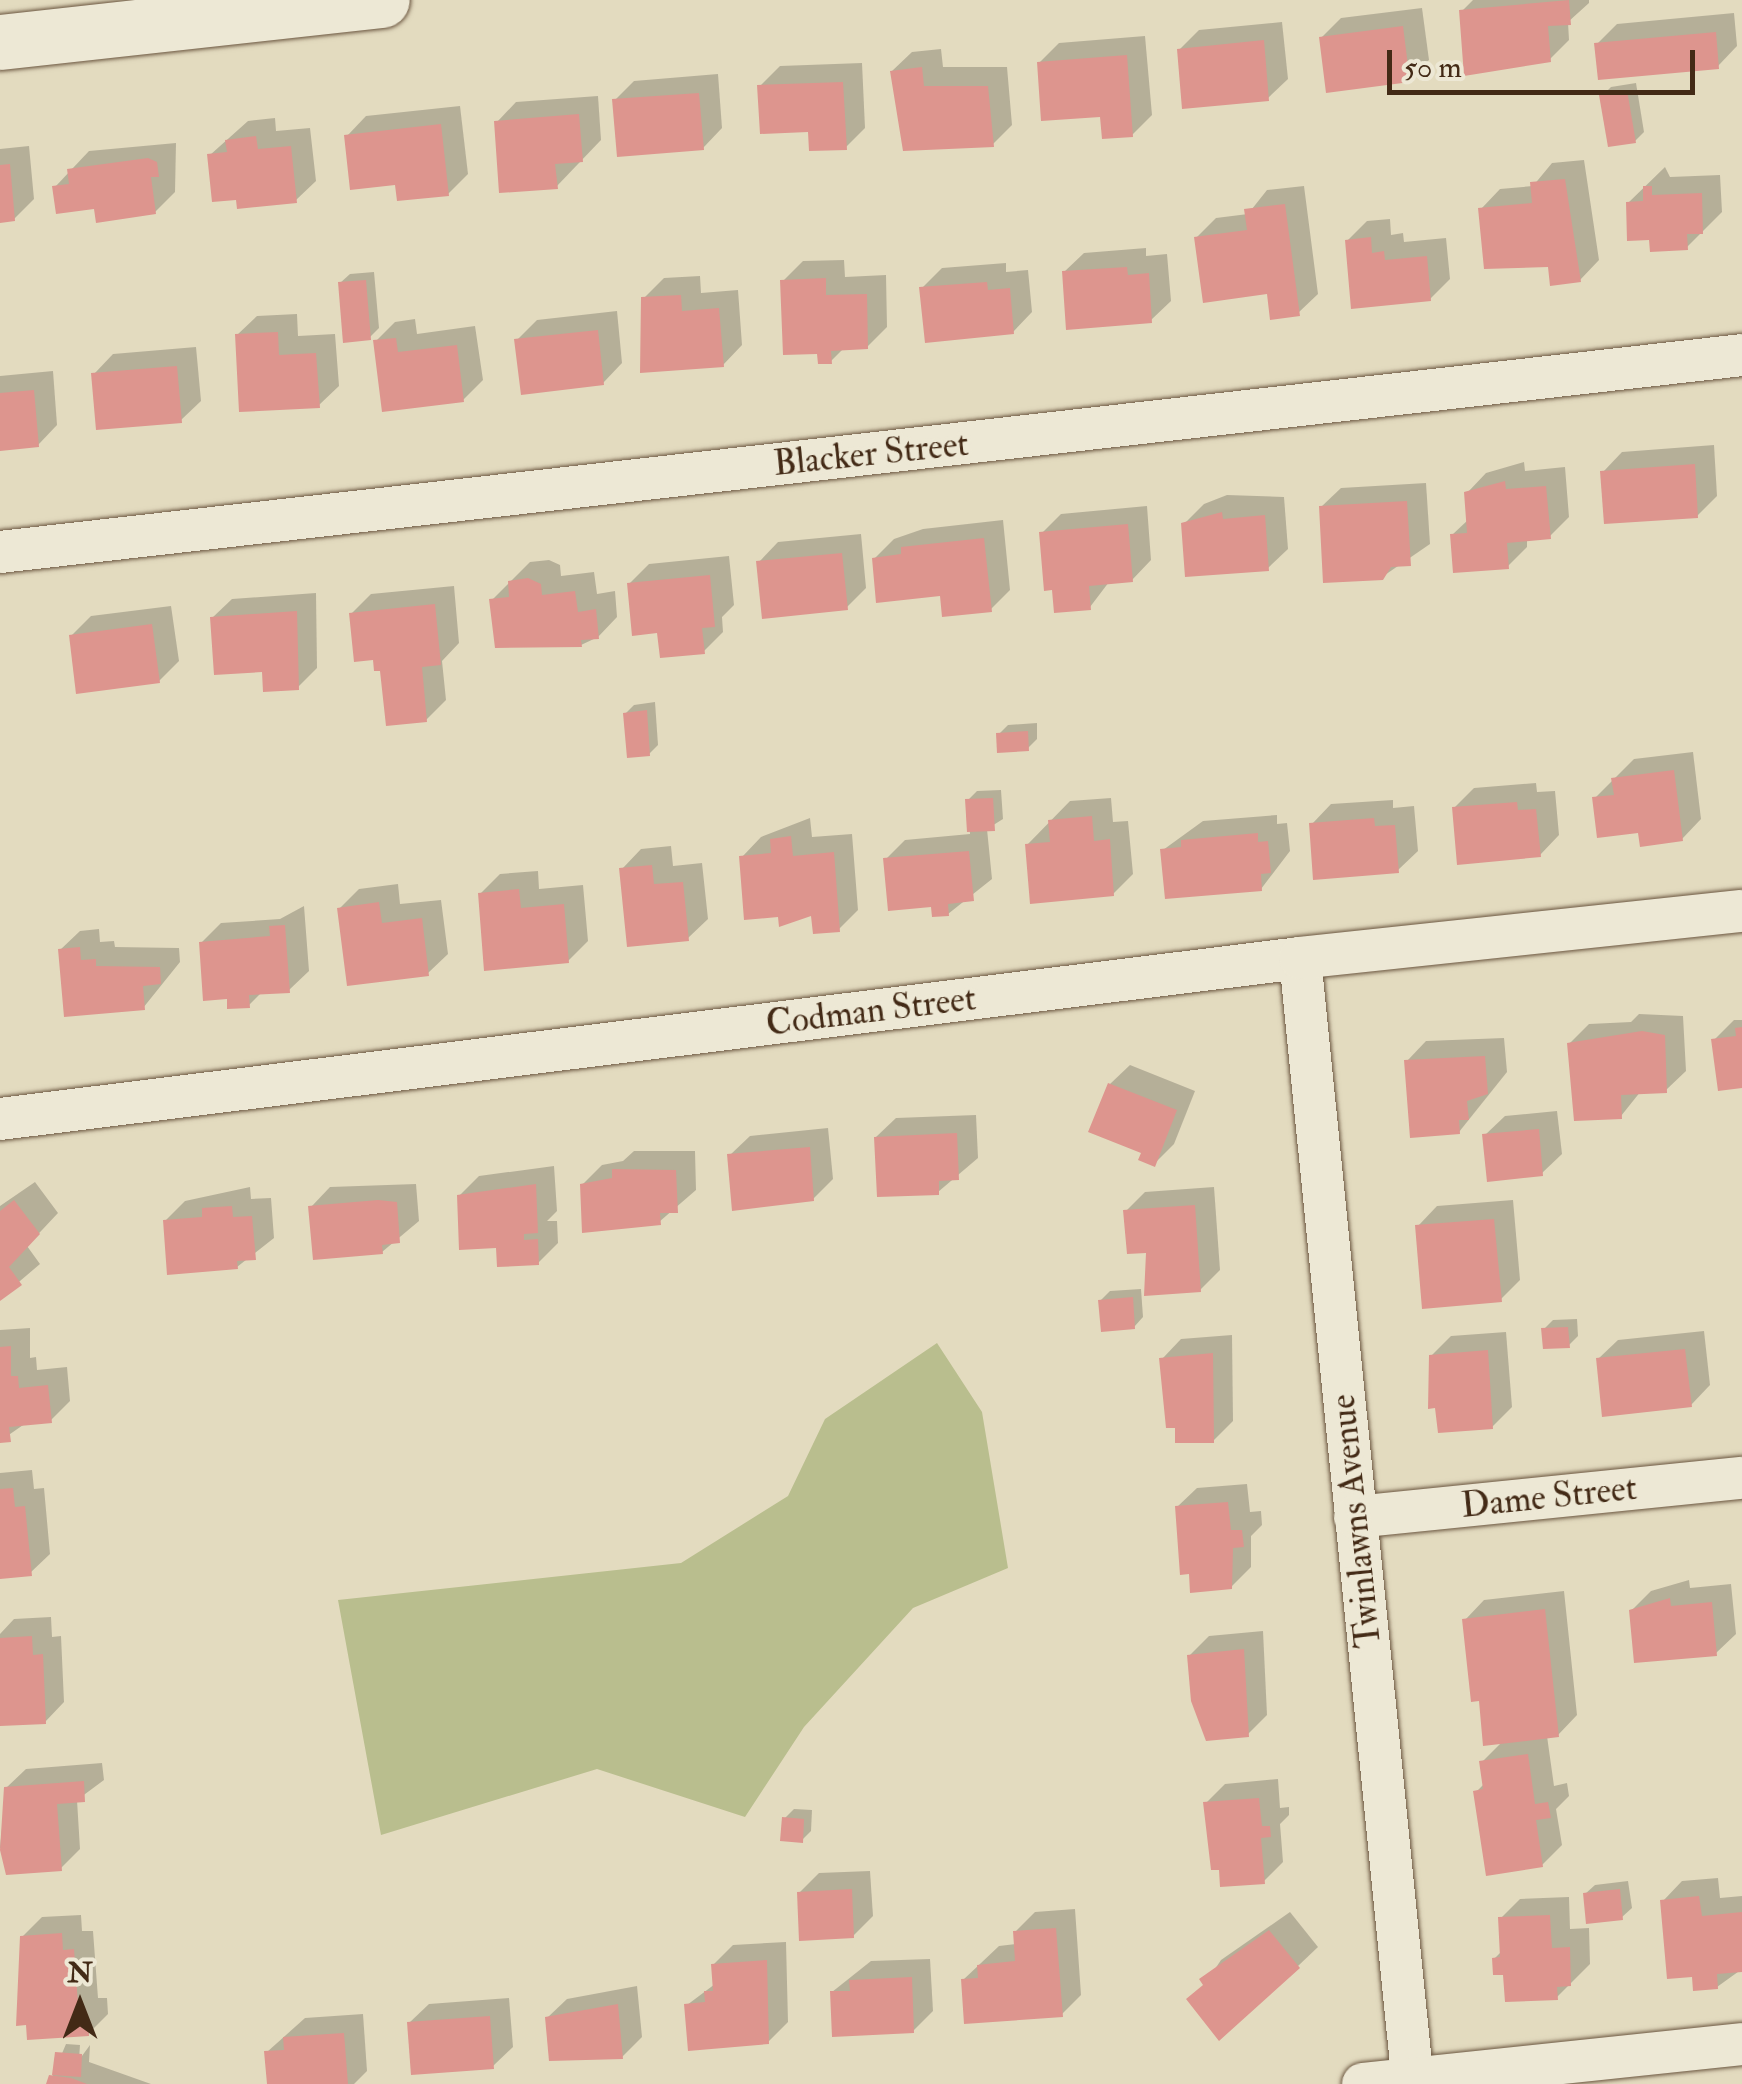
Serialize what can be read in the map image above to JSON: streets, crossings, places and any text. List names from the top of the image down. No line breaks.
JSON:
{"streets":{"street":["Blacker Street","Codman Street","Dame Street","Twinlawns Avenue"]},"crossings":[["Codman Street","Twinlawns Avenue"],["Dame Street","Twinlawns Avenue"]],"scale_bar":"50 m","north":"top"}
